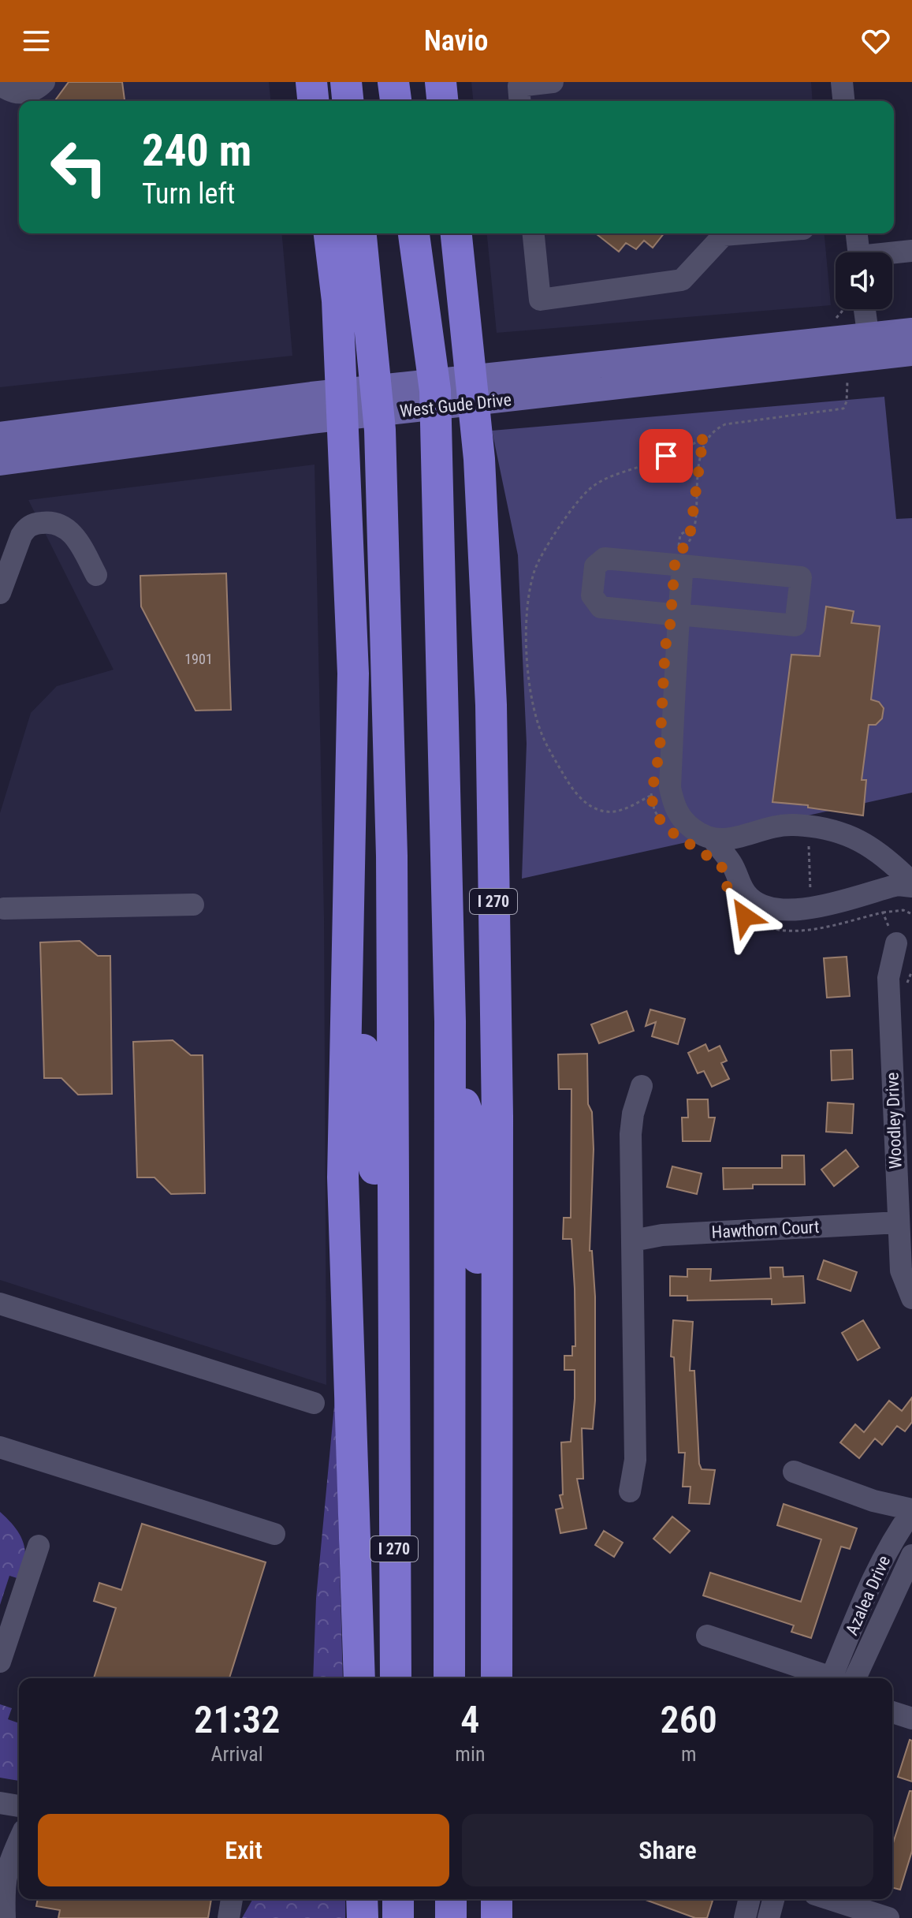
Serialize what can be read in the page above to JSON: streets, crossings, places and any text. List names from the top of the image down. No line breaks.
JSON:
{"streets":{"highway":["I 270"],"main road":["West Gude Drive"],"street":["Woodley Drive","Hawthorn Court","Azalea Drive"]},"crossings":[["Woodley Drive","Hawthorn Court"]],"house_numbers":["1901"],"page":{"header":"Navio","turn":["240 m","Turn left"],"eta":["21:32","Arrival","4","min","260","m"],"buttons":["Exit","Share"]}}
